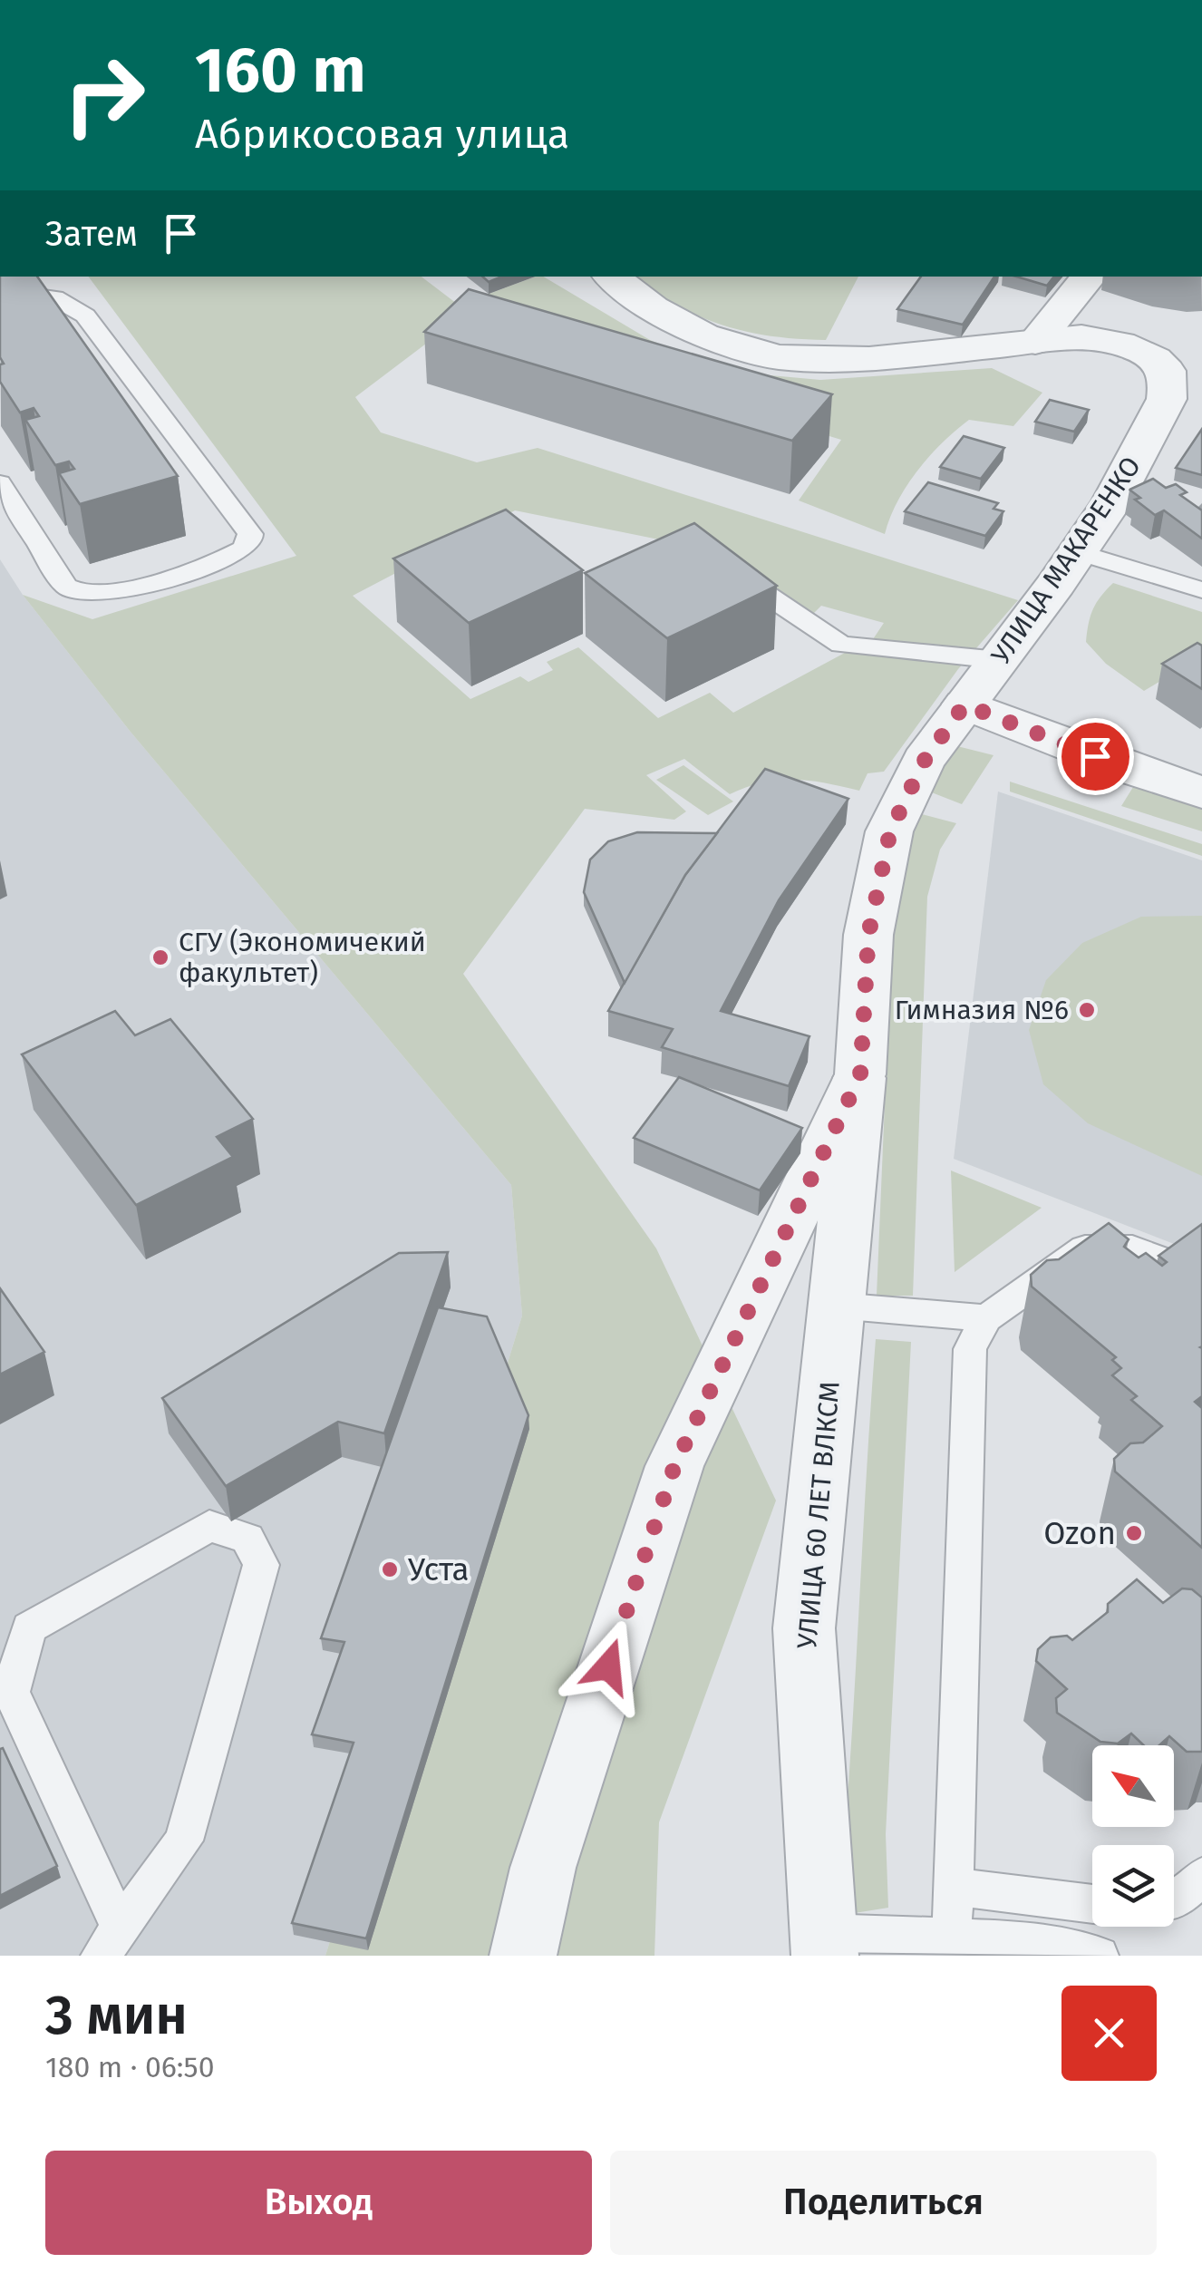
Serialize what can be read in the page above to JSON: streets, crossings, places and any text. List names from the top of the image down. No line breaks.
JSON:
{"streets":{"street":["УЛИЦА МАКАРЕНКО","УЛИЦА 60 ЛЕТ ВЛКСМ"]},"crossings":[["УЛИЦА МАКАРЕНКО","УЛИЦА 60 ЛЕТ ВЛКСМ"]],"places":["СГУ (Экономичекий факультет)","Гимназия №6","Ozon","Уста"],"north":"top left","page":{"turn":["160 m","Абрикосовая улица"],"then":"Затем","heading":["3 мин","180 m · 06:50"],"buttons":["Выход","Поделиться"]}}
